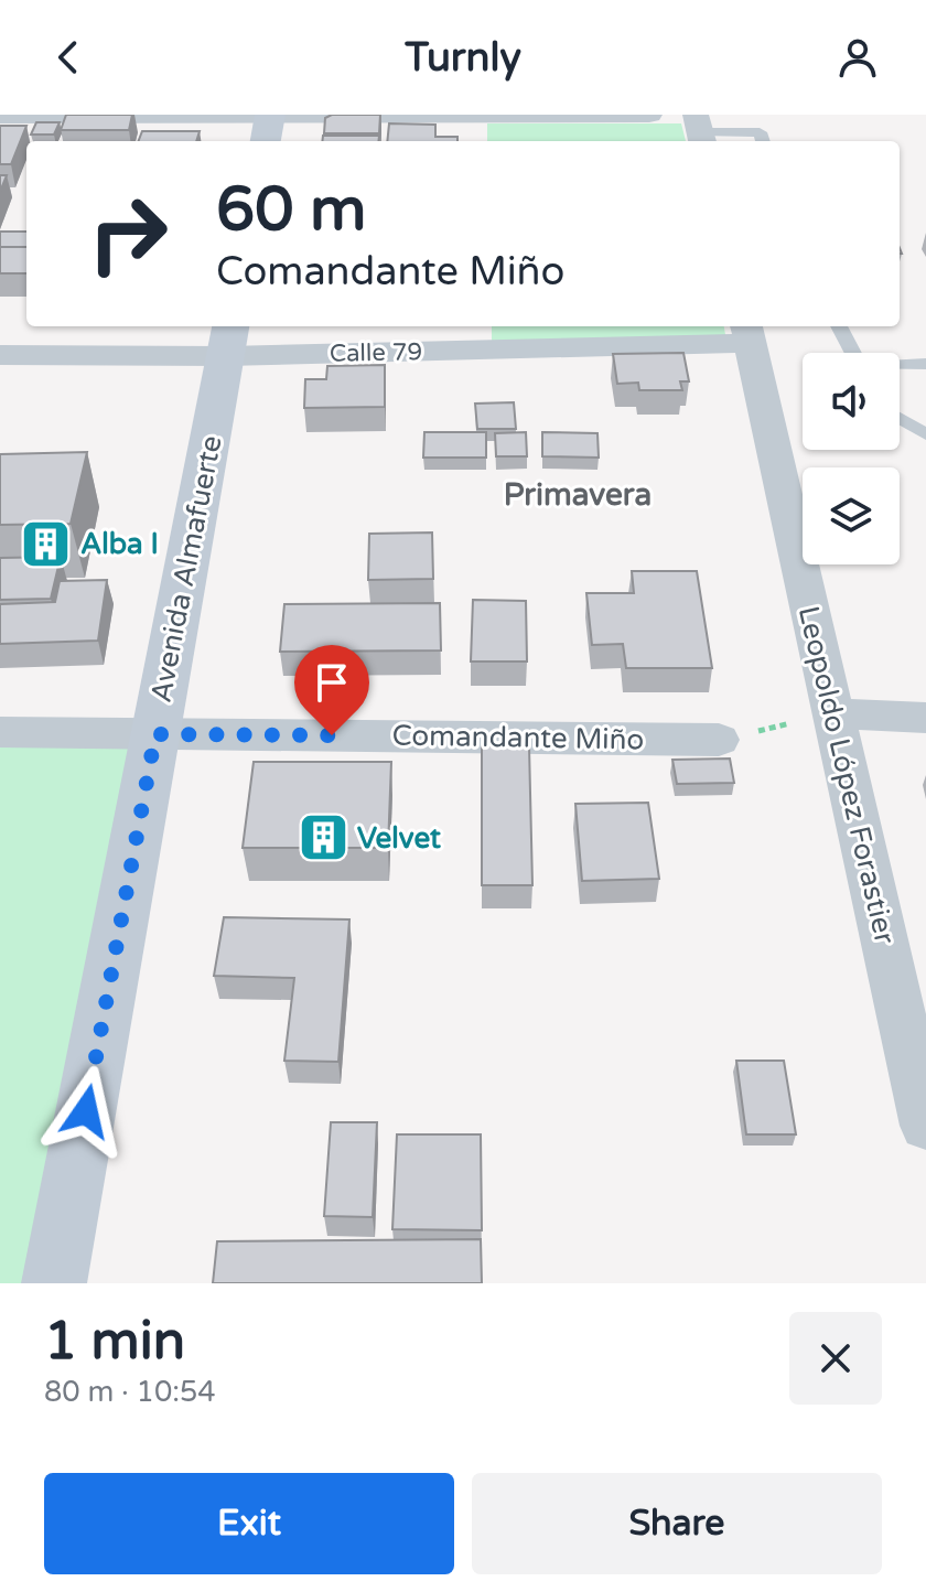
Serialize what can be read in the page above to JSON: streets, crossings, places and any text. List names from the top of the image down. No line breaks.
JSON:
{"streets":{"main road":["Avenida Almafuerte"],"street":["Calle 79","Comandante Miño","Leopoldo López Forastier"]},"crossings":[["Calle 79","Avenida Almafuerte"],["Calle 79","Leopoldo López Forastier"],["Avenida Almafuerte","Comandante Miño"]],"districts":["Primavera"],"places":{"building":["Alba I","Velvet"]},"page":{"header":"Turnly","turn":["60 m","Comandante Miño"],"heading":["1 min","80 m · 10:54"],"buttons":["Exit","Share"]}}
